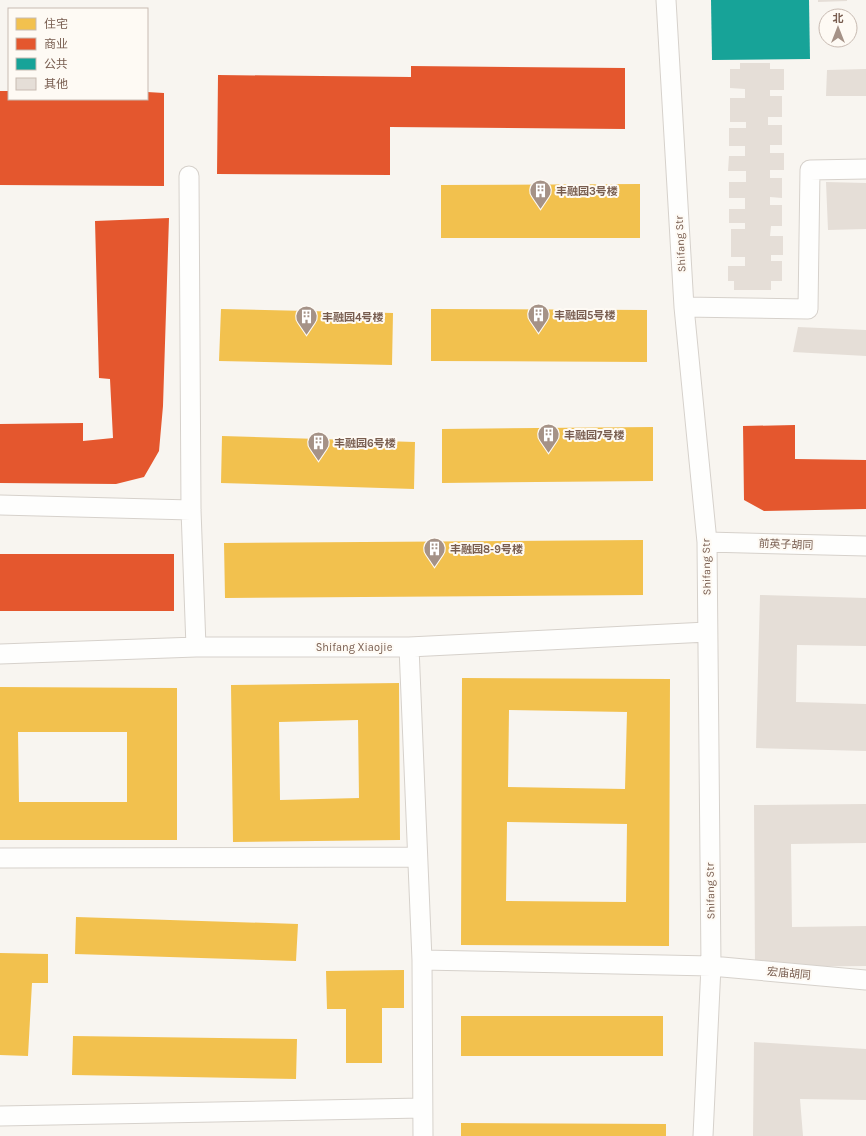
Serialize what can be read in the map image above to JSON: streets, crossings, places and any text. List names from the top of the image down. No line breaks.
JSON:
{"streets":{"street":["Shifang Str","前英子胡同","Shifang Xiaojie","宏庙胡同"]},"crossings":[["Shifang Str","前英子胡同"],["Shifang Str","Shifang Xiaojie"],["Shifang Str","宏庙胡同"]],"places":{"building":["丰融园3号楼","丰融园5号楼","丰融园4号楼","丰融园7号楼","丰融园6号楼","丰融园8-9号楼"]},"legend":["住宅","商业","公共","其他"],"north":"top"}
